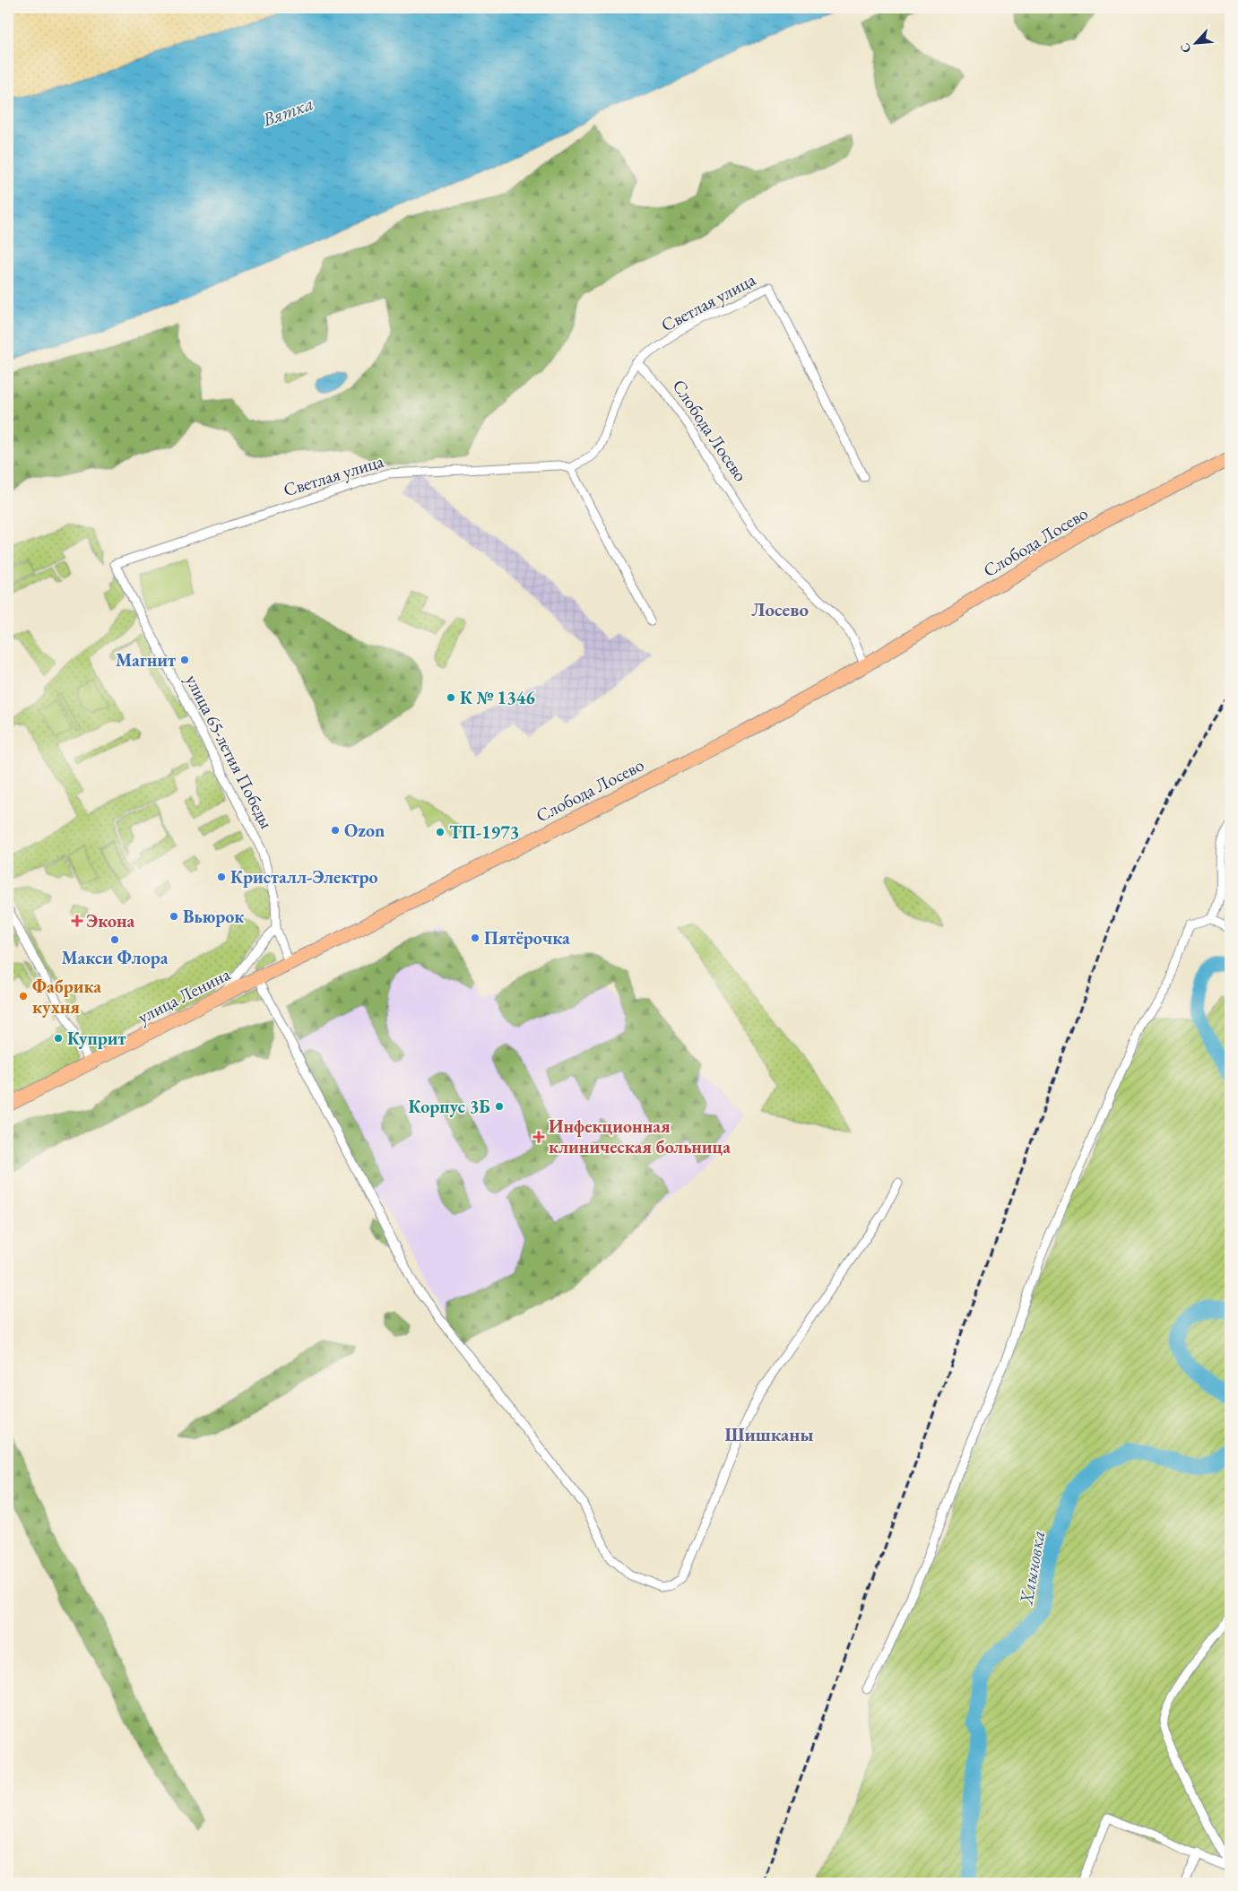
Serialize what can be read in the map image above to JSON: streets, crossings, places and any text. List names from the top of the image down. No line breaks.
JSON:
{"streets":{"main road":["Слобода Лосево","улица Ленина"],"street":["Светлая улица","улица 65-летия Победы"]},"crossings":[["Светлая улица","Слобода Лосево"],["Светлая улица","улица 65-летия Победы"],["Слобода Лосево","улица Ленина"],["улица 65-летия Победы","улица Ленина"]],"districts":["Лосево","Шишканы"],"water":["Вятка","Хлыновка"],"places":{"other":["Магнит","К № 1346","Ozon","ТП-1973","Кристалл-Электро","Вьюрок","Пятёрочка","Макси Флора","Фабрика кухня","Куприт","Корпус 3Б"],"health":["Экона","Инфекционная клиническая больница"]},"north":"bottom left"}
